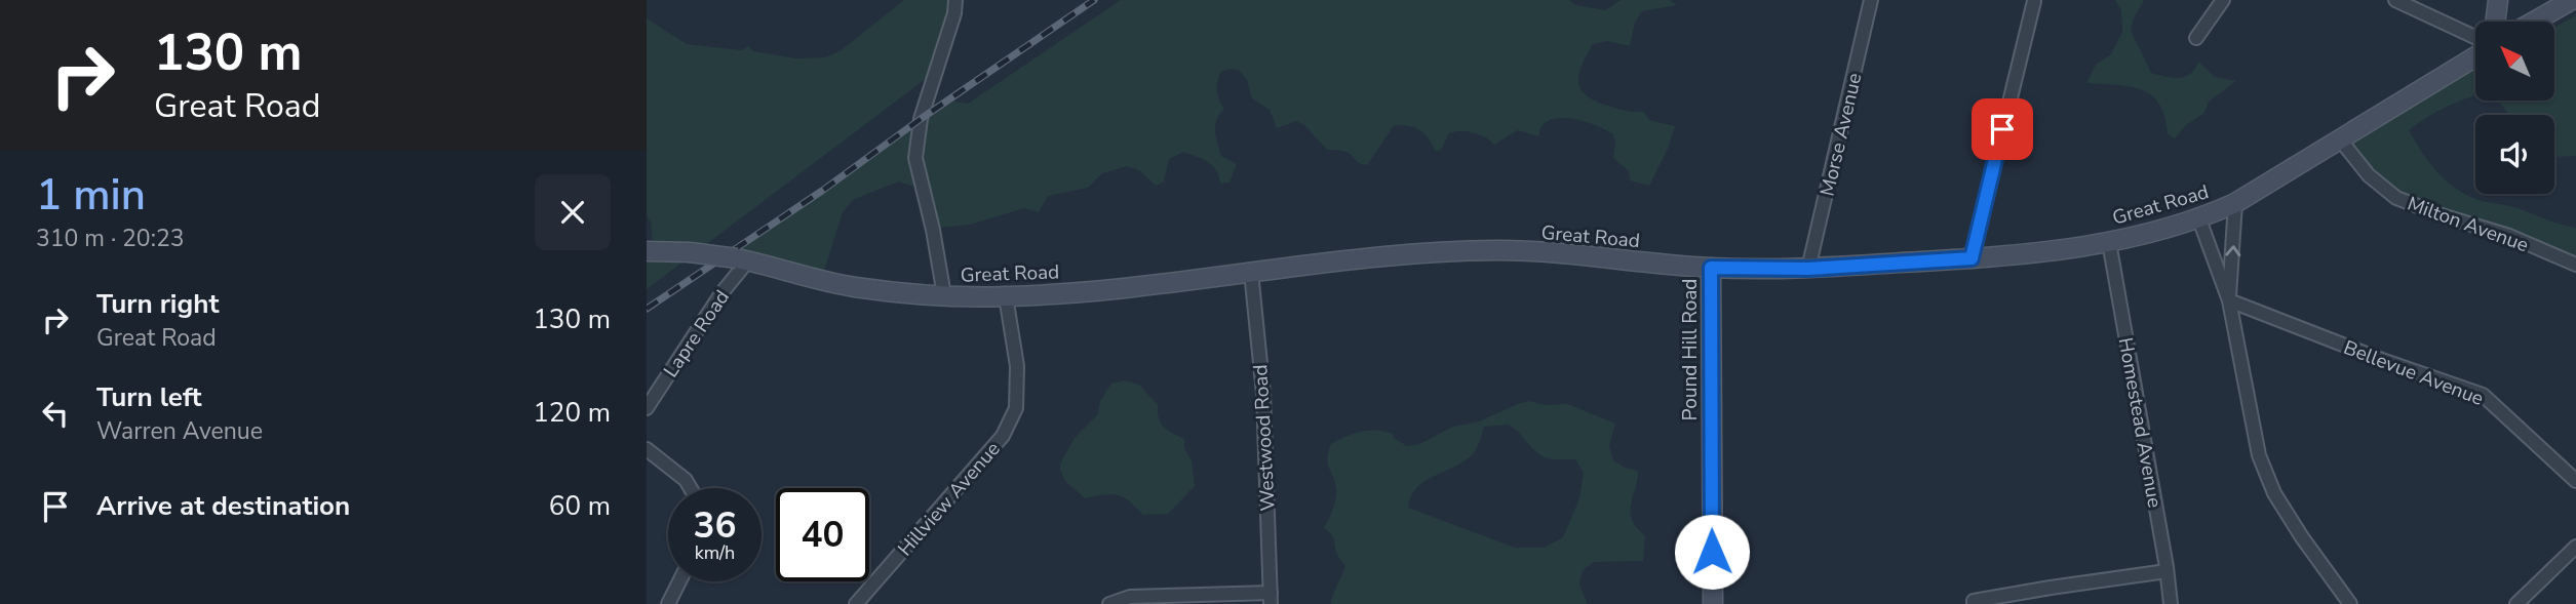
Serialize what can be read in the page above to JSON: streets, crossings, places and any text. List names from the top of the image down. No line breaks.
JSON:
{"streets":{"main road":["Great Road","Pound Hill Road"],"street":["Morse Avenue","Milton Avenue","Lapre Road","Bellevue Avenue","Homestead Avenue","Westwood Road","Hillview Avenue"]},"crossings":[["Morse Avenue","Great Road"],["Great Road","Milton Avenue"],["Great Road","Lapre Road"],["Great Road","Pound Hill Road"],["Great Road","Homestead Avenue"],["Great Road","Westwood Road"],["Great Road","Hillview Avenue"]],"north":"top left","page":{"turn":["130 m","Great Road"],"heading":["1 min","310 m · 20:23"],"list":[{"name":"Turn right","note":"Great Road","value":"130 m"},{"name":"Turn left","note":"Warren Avenue","value":"120 m"},{"name":"Arrive at destination","value":"60 m"}],"speed":"36 km/h","limit":"40"}}
